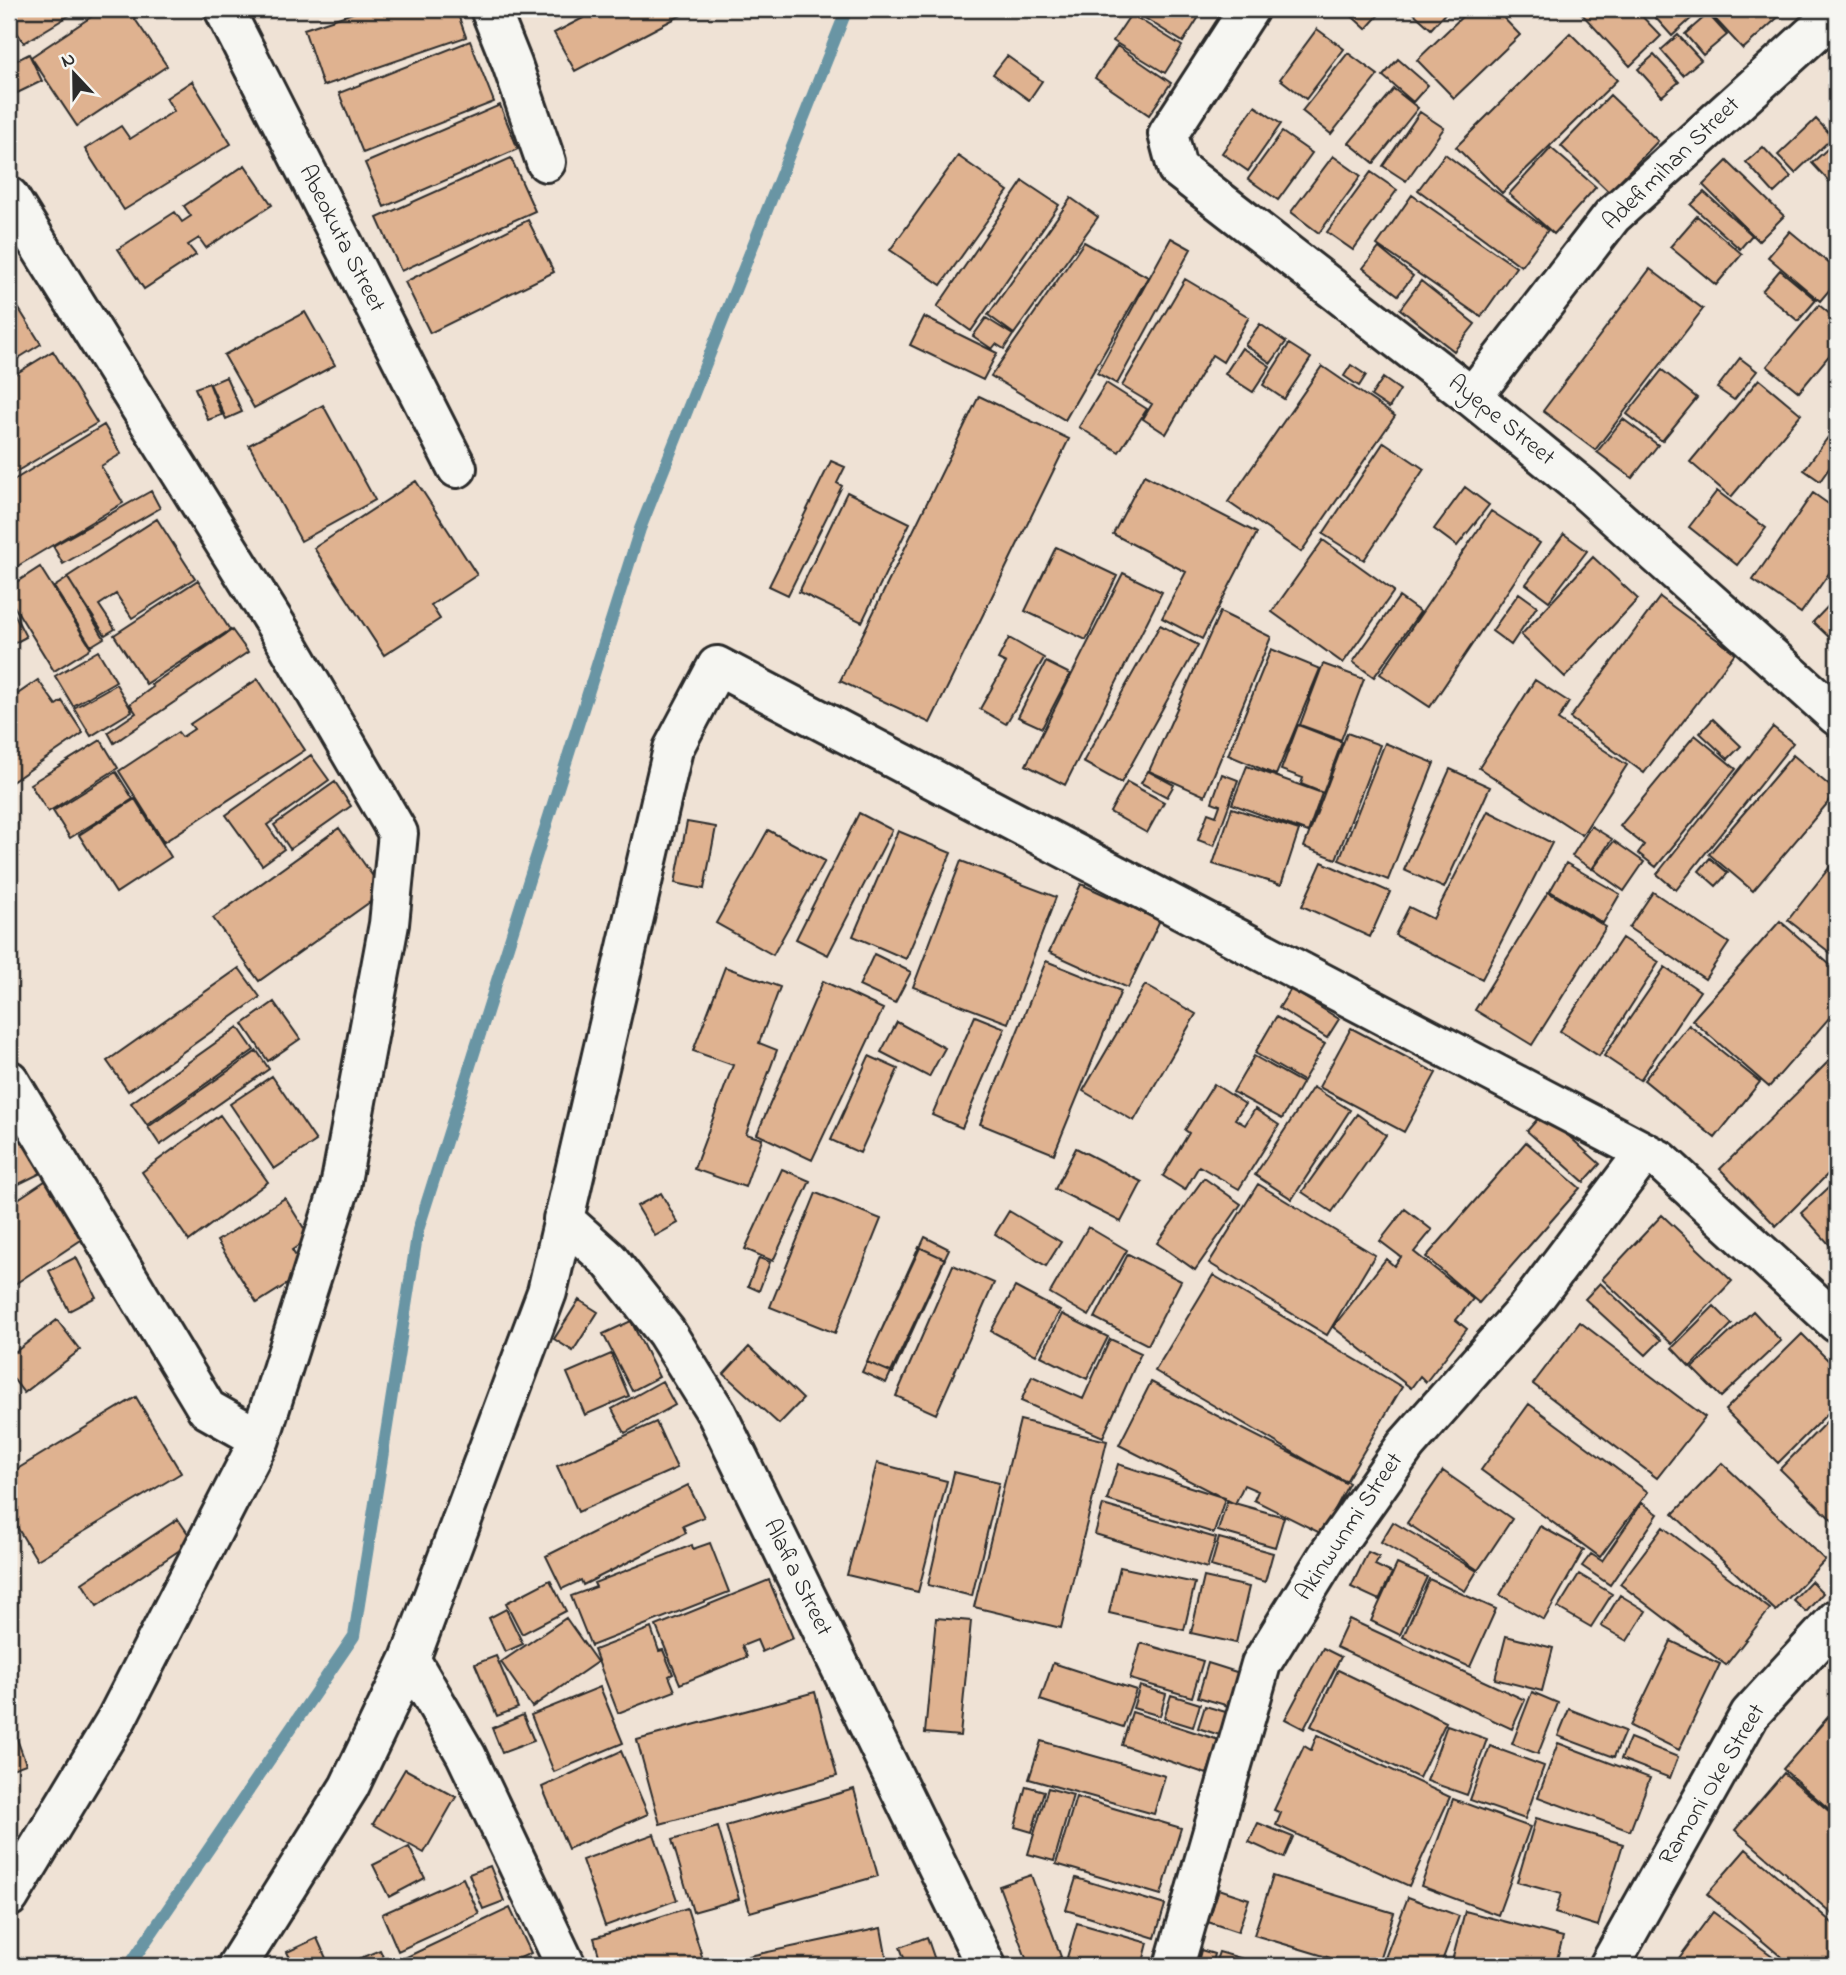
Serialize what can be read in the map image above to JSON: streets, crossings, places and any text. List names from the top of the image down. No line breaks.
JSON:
{"streets":{"street":["Adefimihan Street","Abeokuta Street","Ayepe Street","Akinwunmi Street","Alafia Street","Ramoni Oke Street"]},"crossings":[["Adefimihan Street","Ayepe Street"]],"north":"top"}
